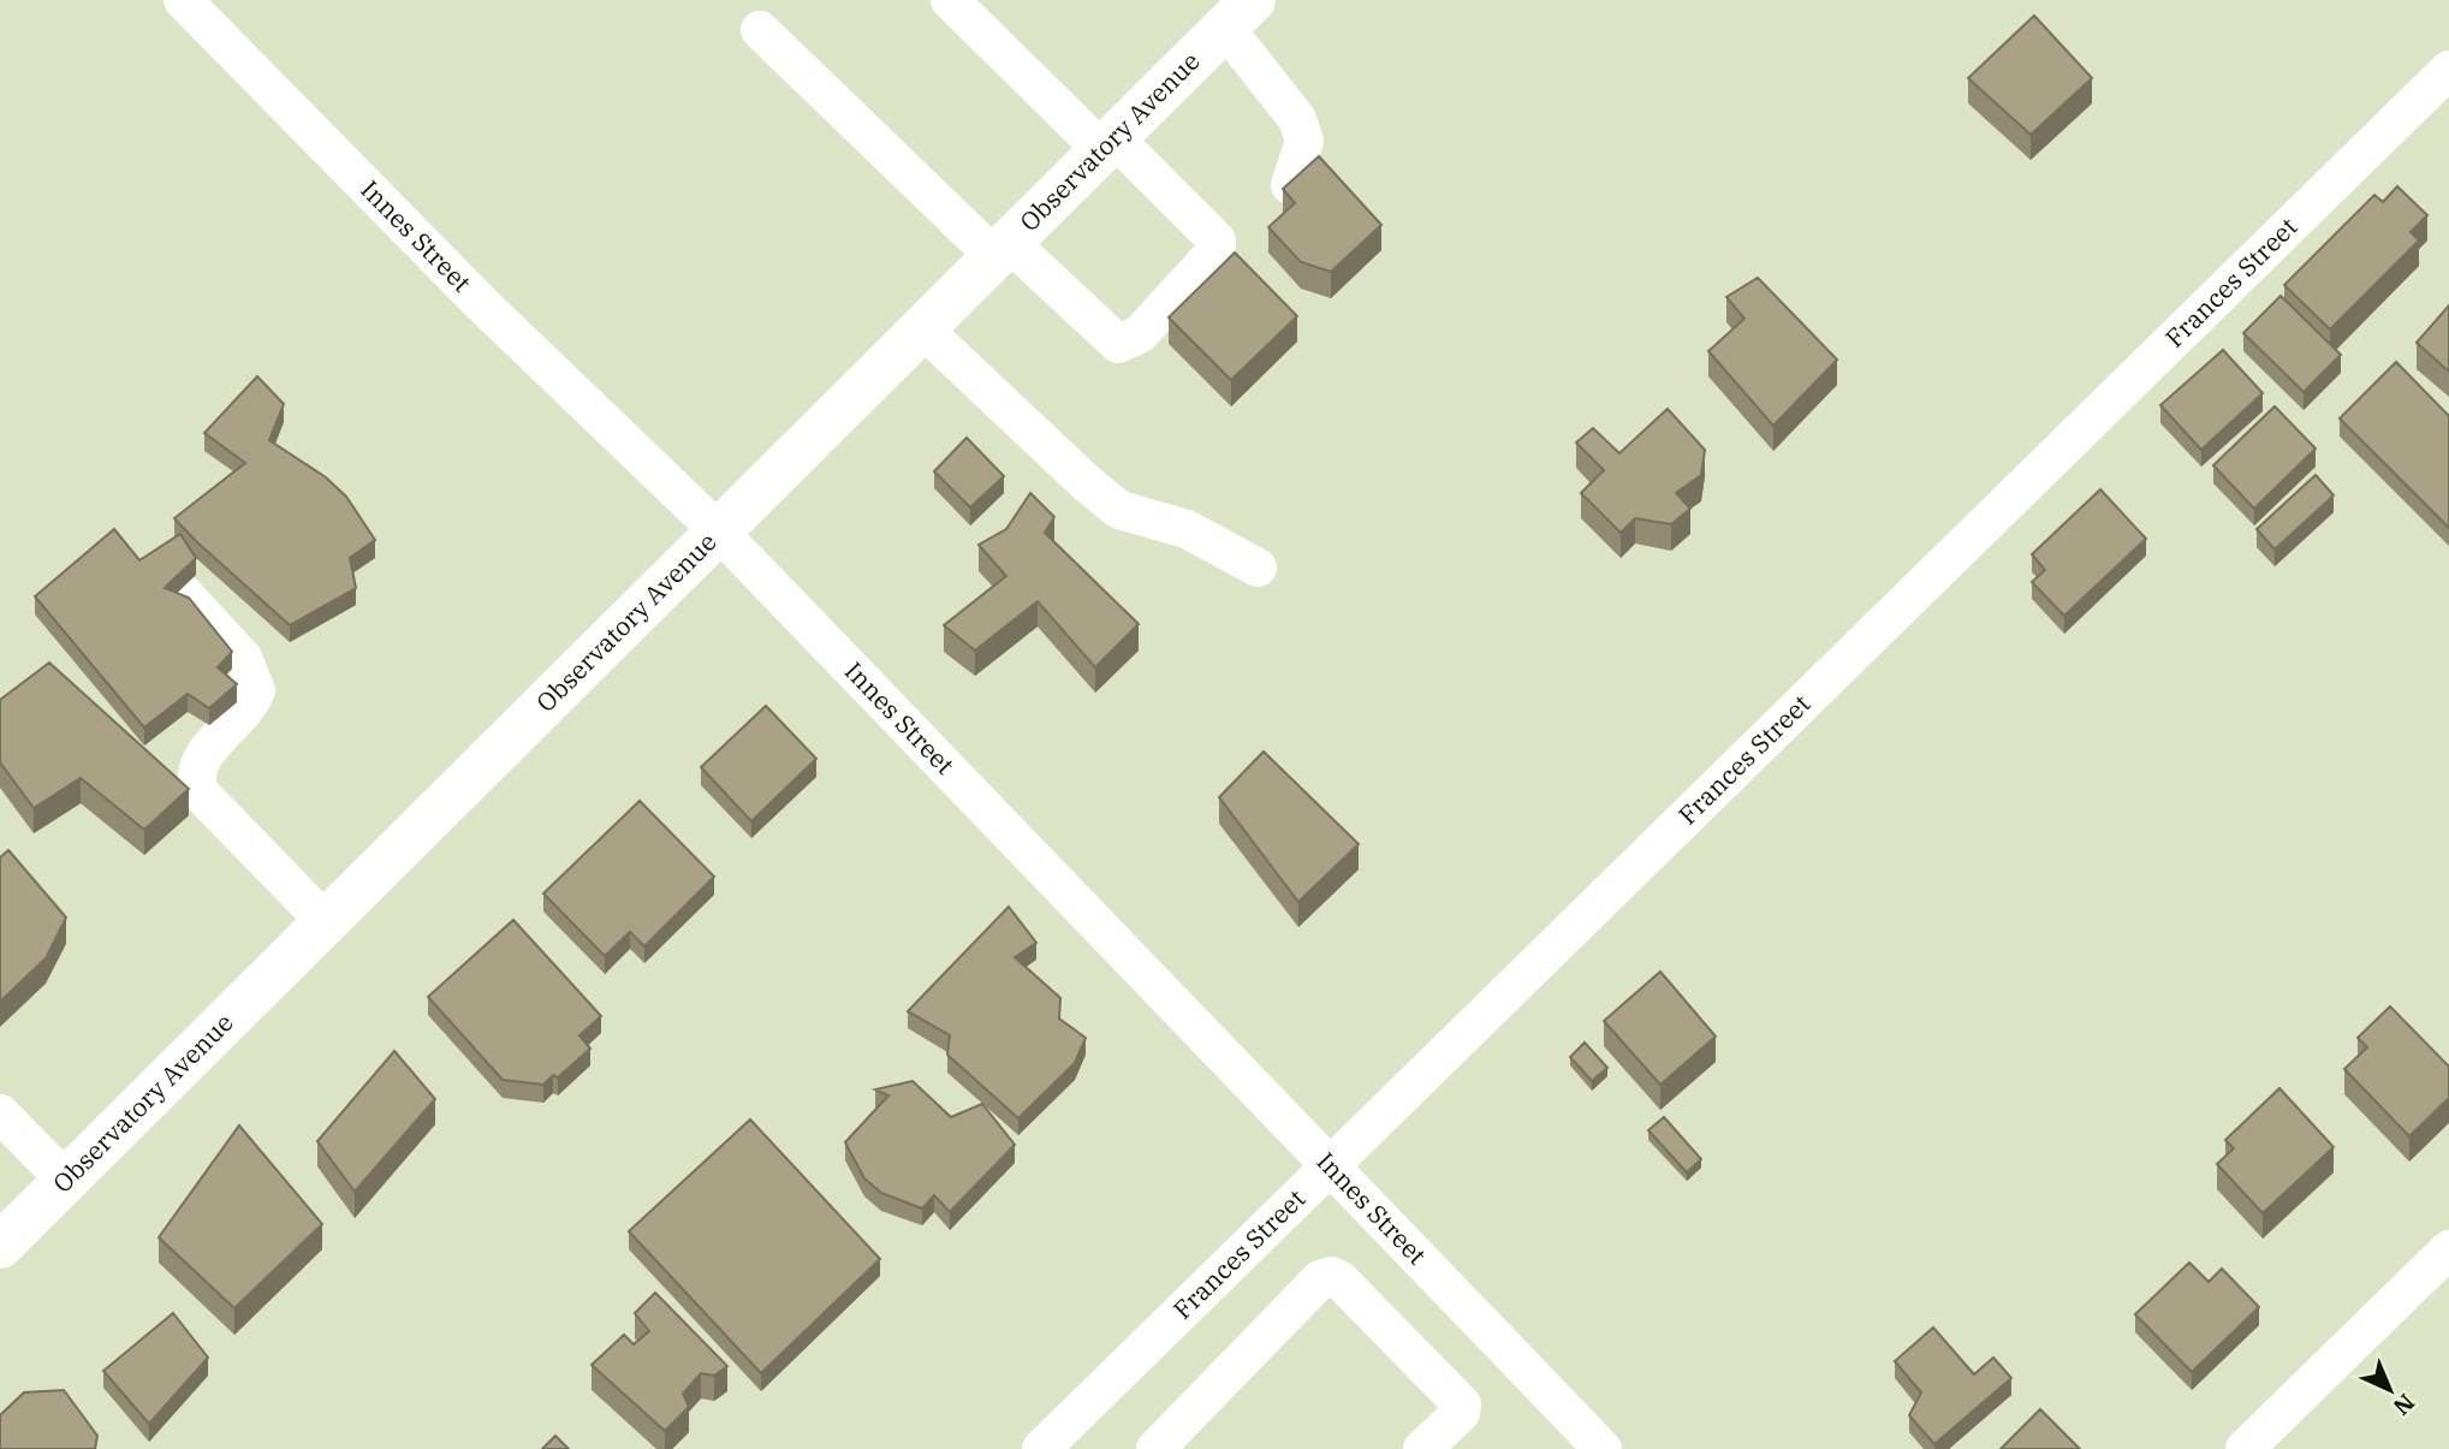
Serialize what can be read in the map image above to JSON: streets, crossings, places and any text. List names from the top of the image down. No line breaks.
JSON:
{"streets":{"main road":["Observatory Avenue"],"street":["Innes Street","Frances Street"]},"crossings":[["Observatory Avenue","Innes Street"],["Innes Street","Frances Street"]],"north":"bottom right"}
